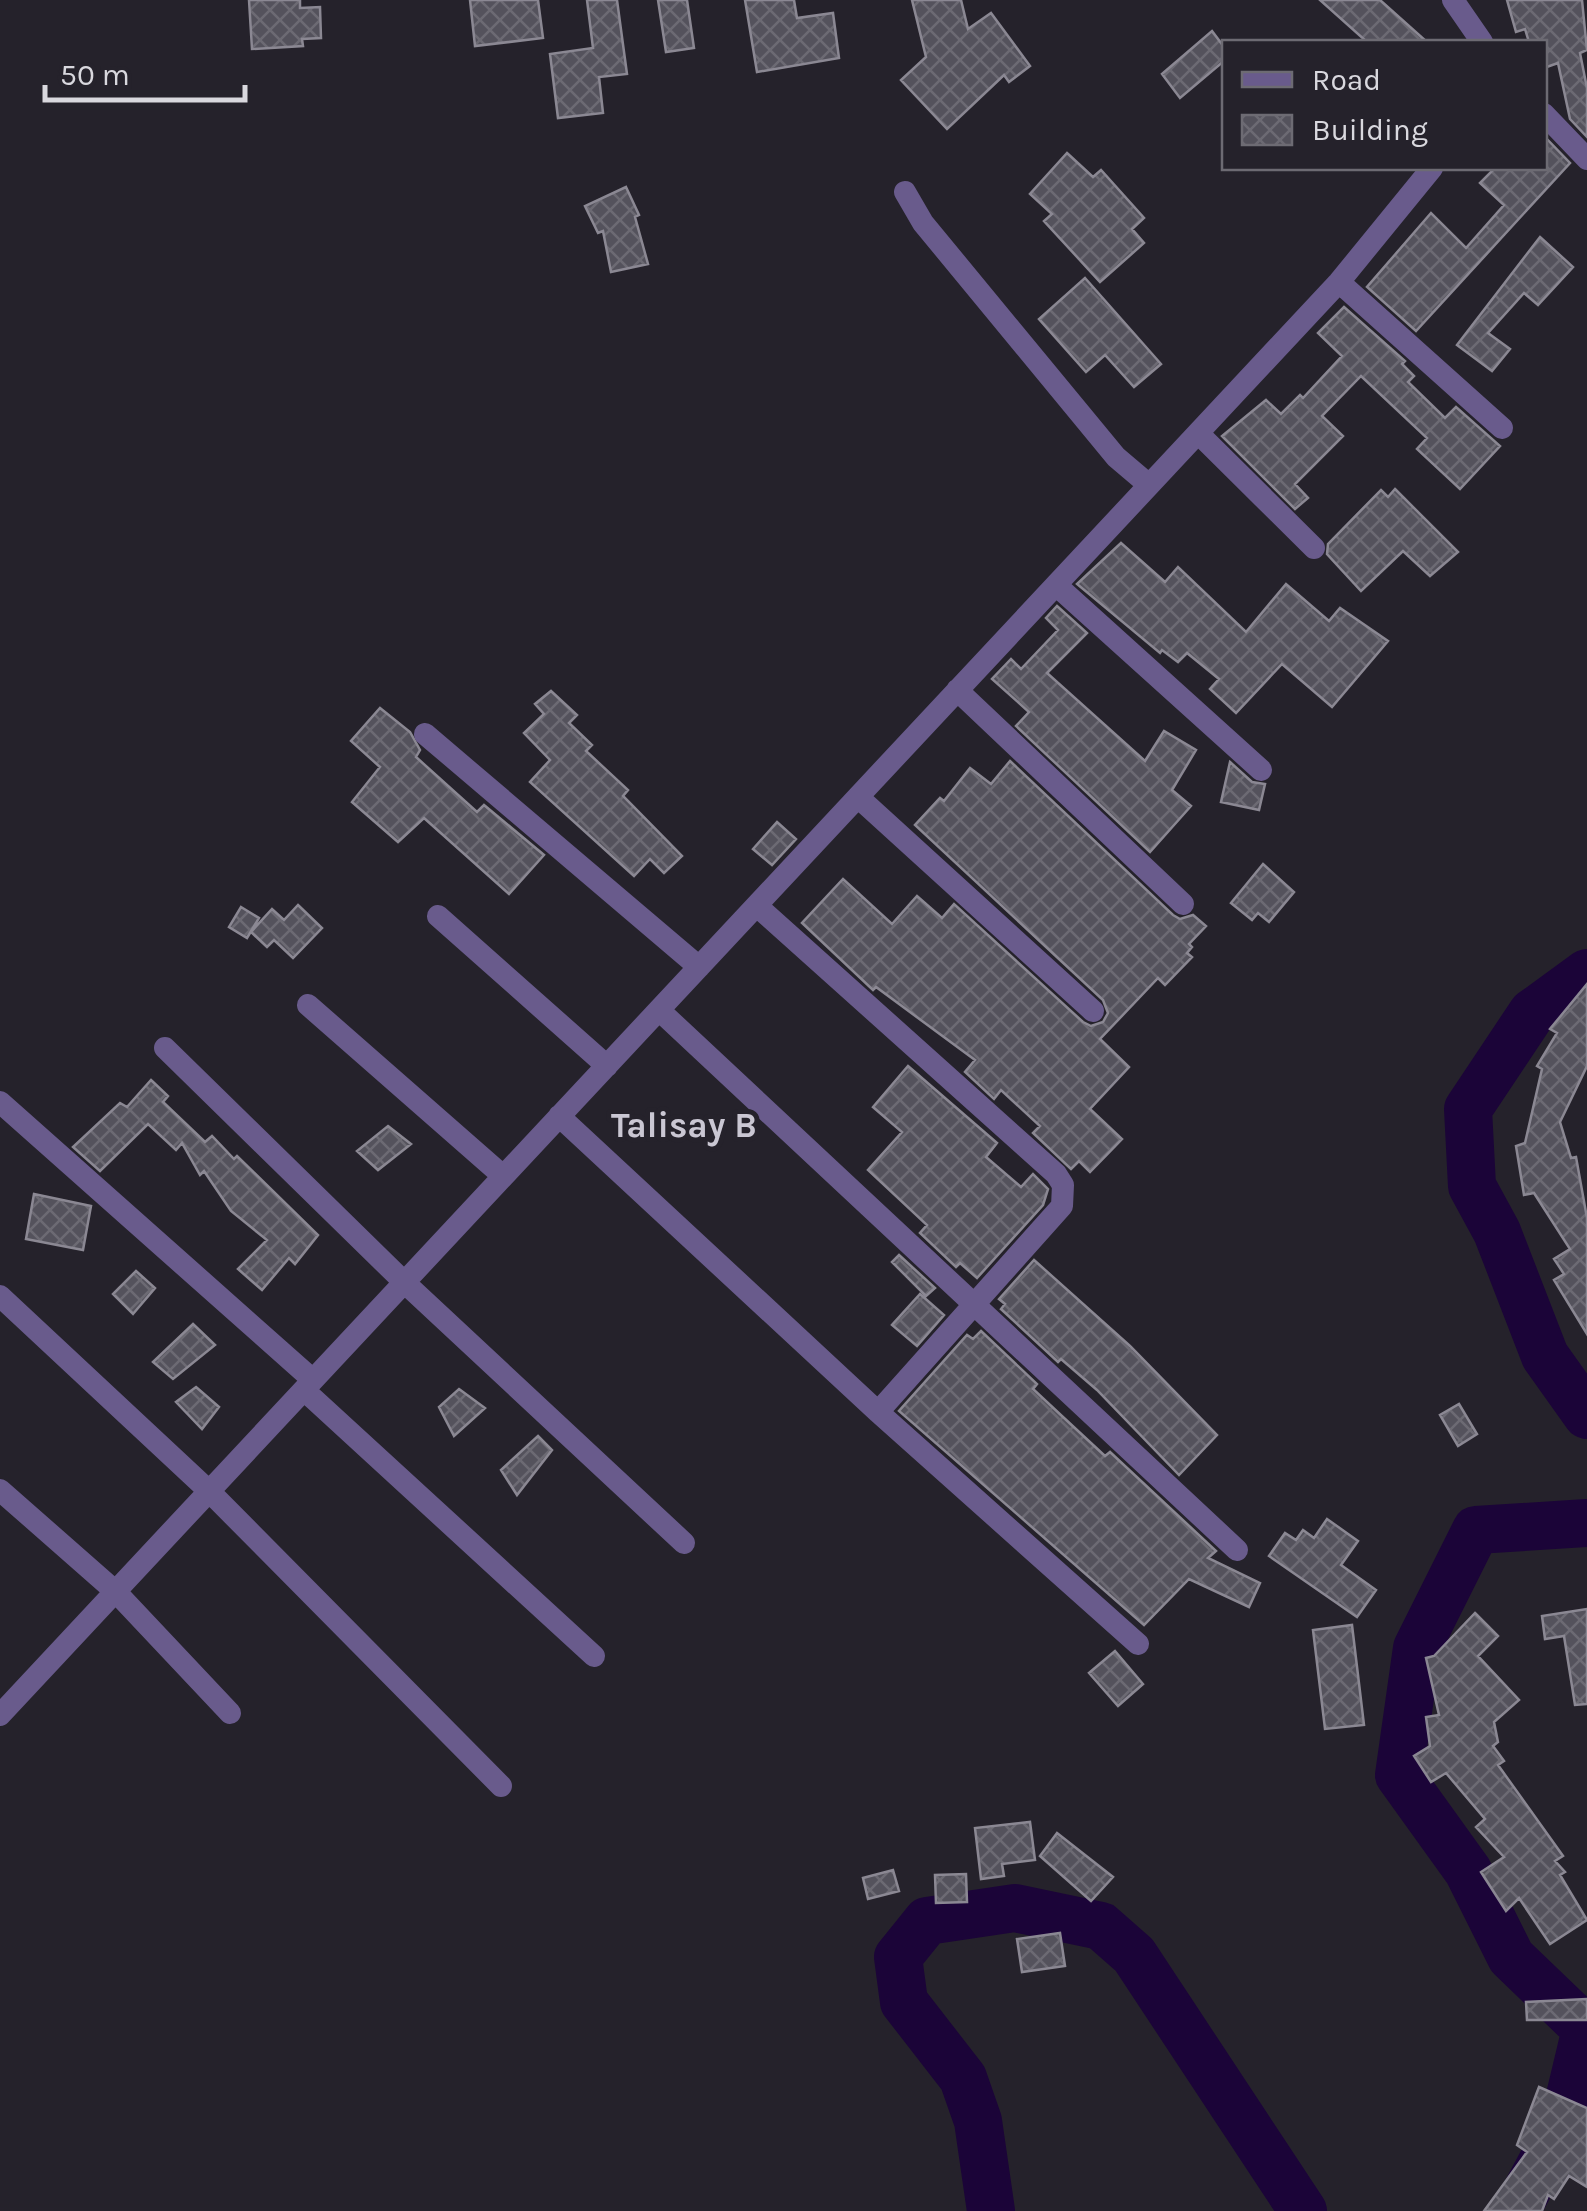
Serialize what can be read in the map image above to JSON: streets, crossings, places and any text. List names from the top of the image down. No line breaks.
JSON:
{"districts":["Talisay B"],"legend":["Road","Building"],"scale_bar":"50 m"}
